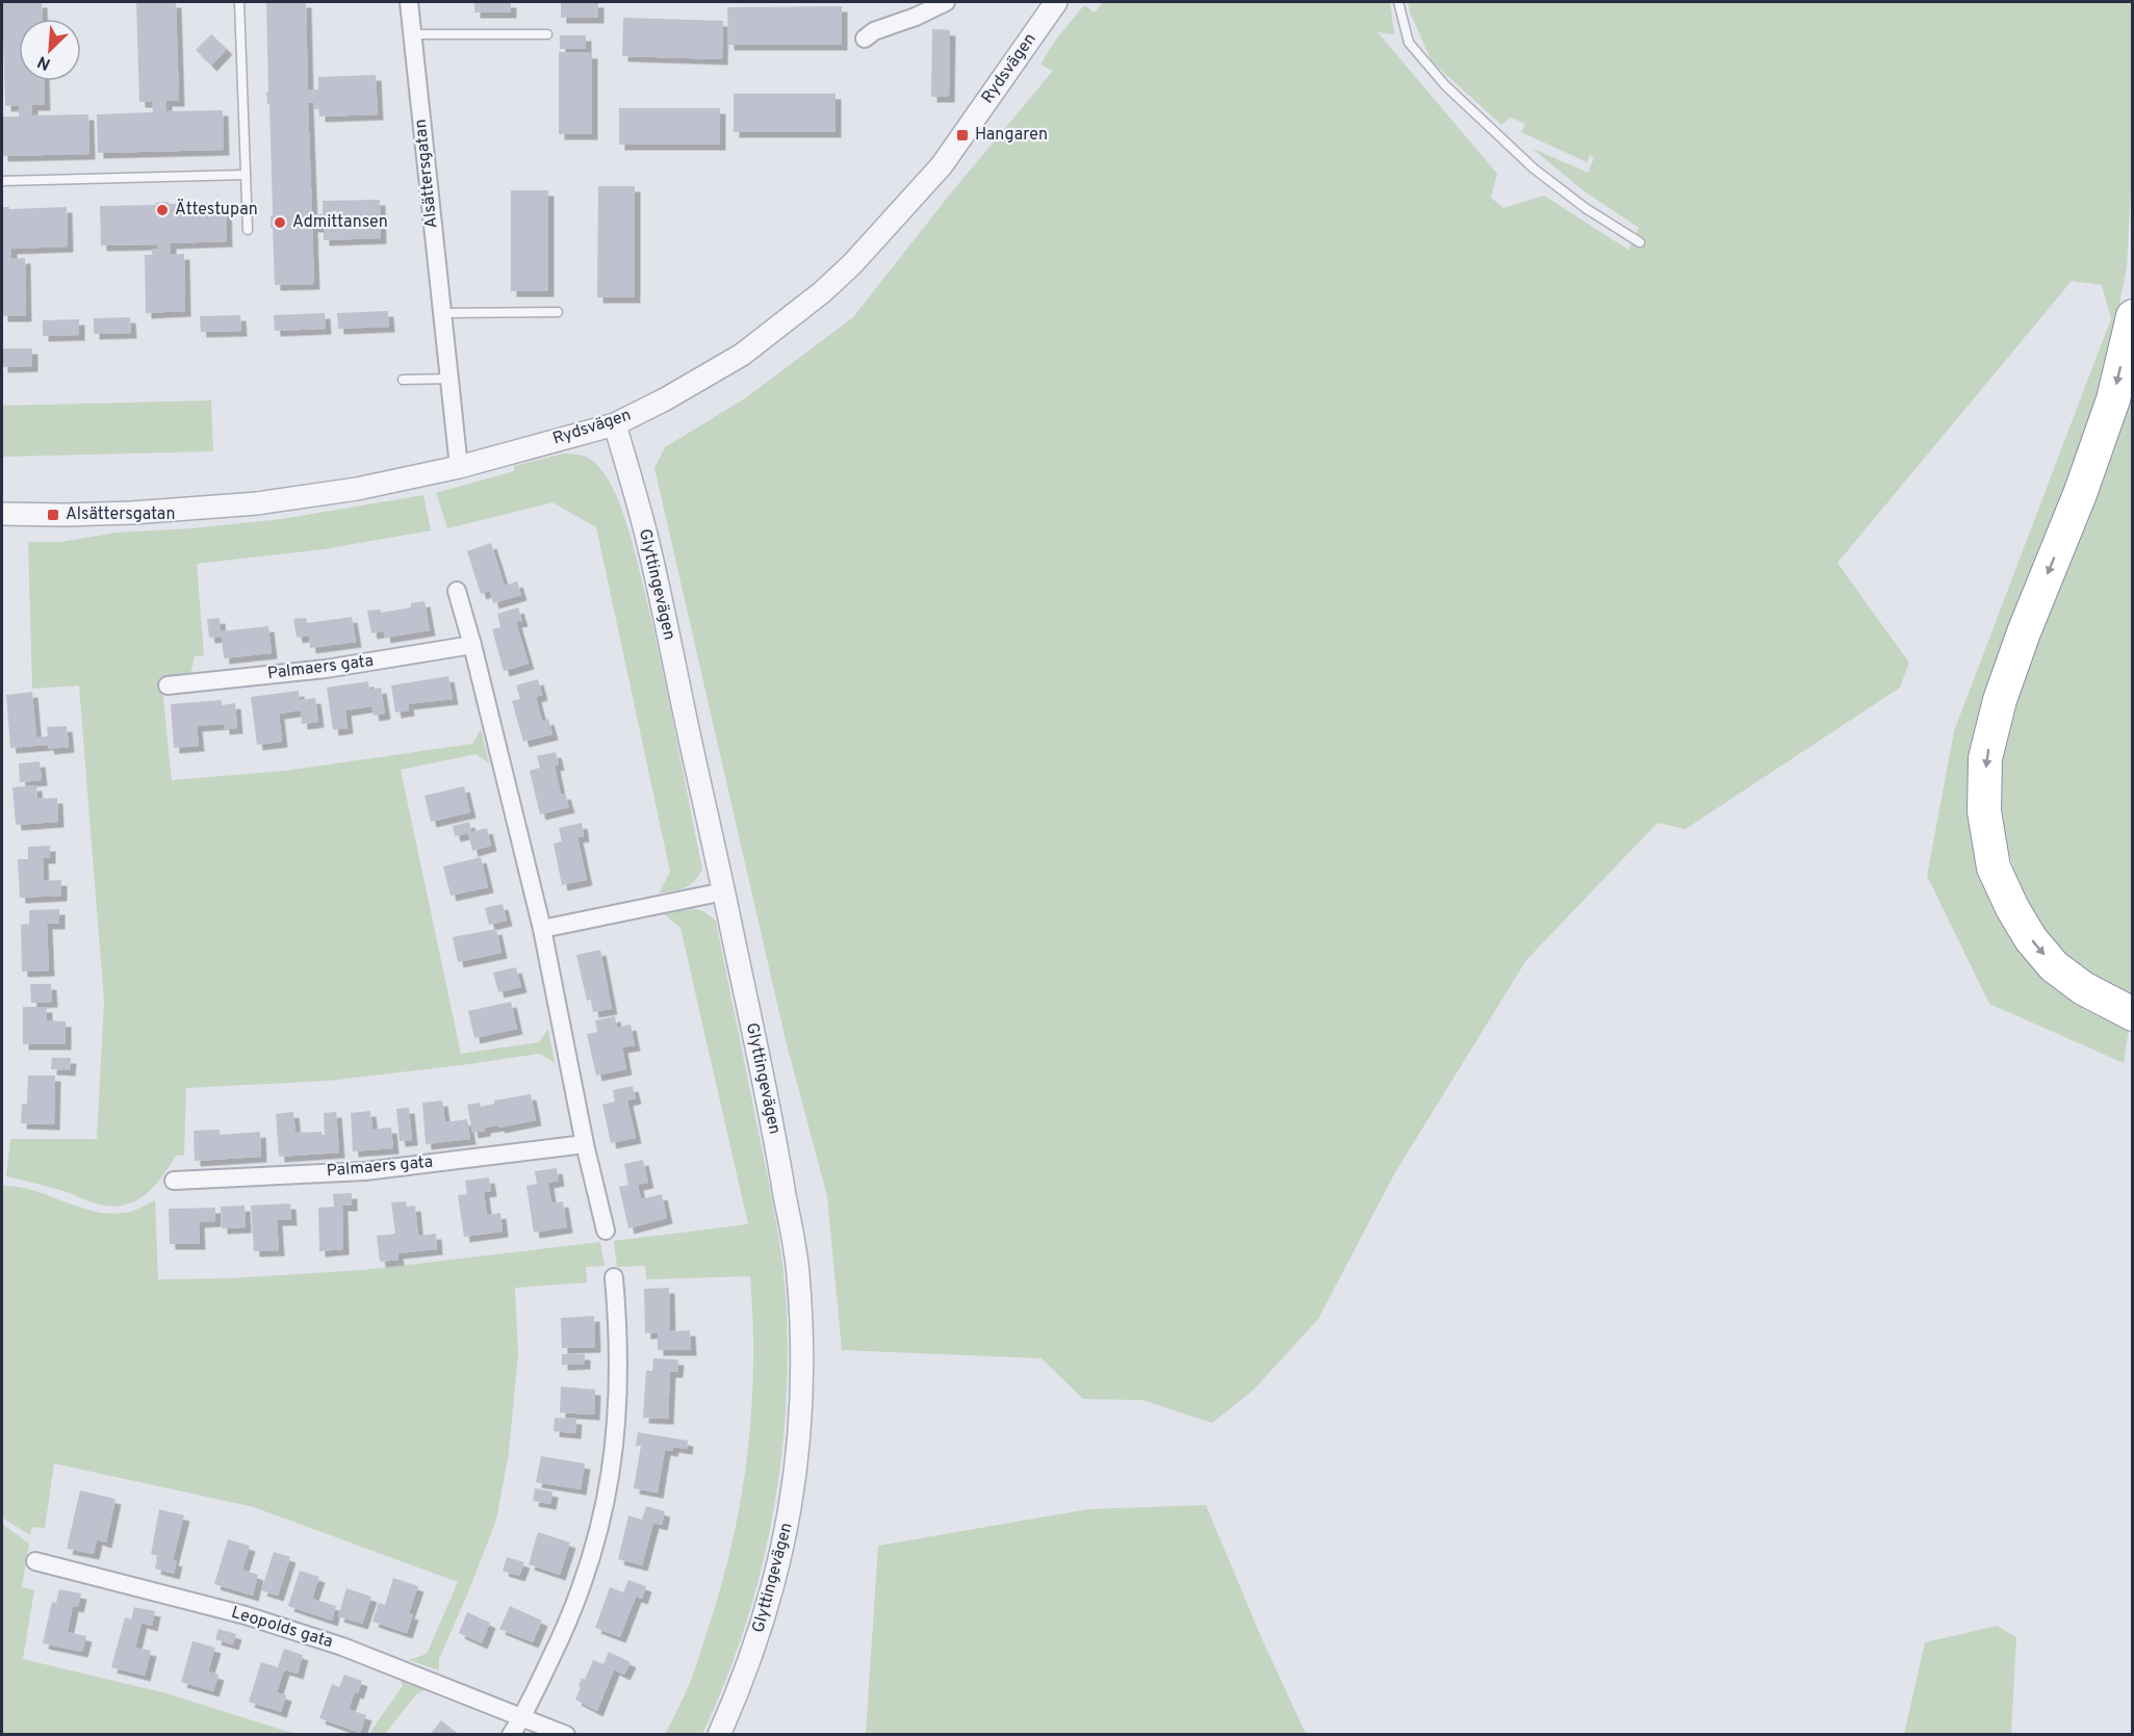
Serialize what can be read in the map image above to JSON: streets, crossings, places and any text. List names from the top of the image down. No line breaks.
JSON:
{"streets":{"street":["Rydsvägen","Alsättersgatan","Glyttingevägen","Palmaers gata","Leopolds gata"]},"crossings":[["Rydsvägen","Alsättersgatan"],["Rydsvägen","Glyttingevägen"]],"places":{"transit":["Hangaren","Alsättersgatan"],"other":["Ättestupan","Admittansen"]},"north":"bottom left"}
